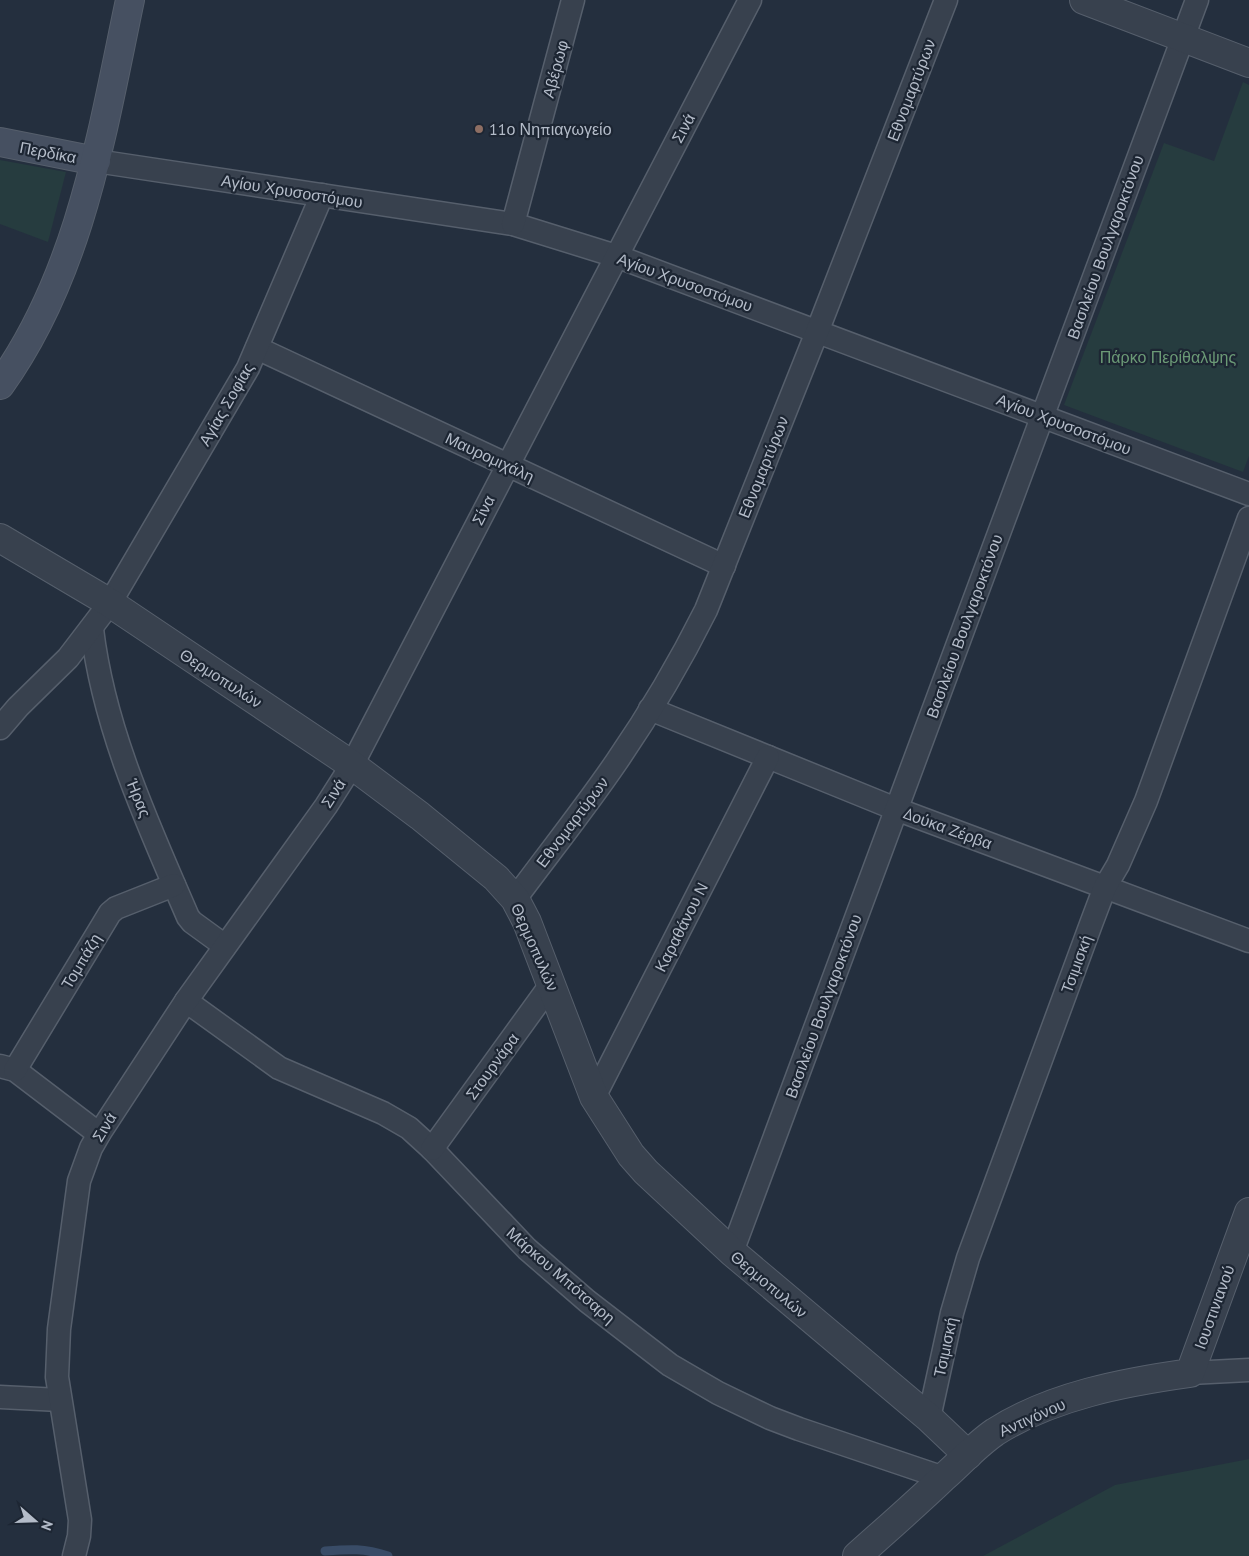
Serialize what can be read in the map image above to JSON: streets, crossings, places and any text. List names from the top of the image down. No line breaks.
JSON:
{"streets":{"main road":["Περδίκα"],"street":["Αβέρωφ","Εθνομαρτύρων","Σινά","Αγίου Χρυσοστόμου","Βασιλείου Βουλγαροκτόνου","Αγίας Σοφίας","Μαυρομιχάλη","Σίνα","Θερμοπυλών","Ήρας","Δούκα Ζέρβα","Καραθάνου Ν","Τομπάζη","Τσιμισκή","Στουρνάρα","Μάρκου Μπότσαρη","Ιουστινιανού","Αντιγόνου"]},"crossings":[["Αβέρωφ","Αγίου Χρυσοστόμου"],["Εθνομαρτύρων","Αγίου Χρυσοστόμου"],["Εθνομαρτύρων","Μαυρομιχάλη"],["Εθνομαρτύρων","Θερμοπυλών"],["Εθνομαρτύρων","Δούκα Ζέρβα"],["Σινά","Αγίου Χρυσοστόμου"],["Σινά","Σίνα"],["Σινά","Θερμοπυλών"],["Σινά","Ήρας"],["Σινά","Μάρκου Μπότσαρη"],["Περδίκα","Αγίου Χρυσοστόμου"],["Αγίου Χρυσοστόμου","Βασιλείου Βουλγαροκτόνου"],["Αγίου Χρυσοστόμου","Αγίας Σοφίας"],["Αγίου Χρυσοστόμου","Σίνα"],["Βασιλείου Βουλγαροκτόνου","Θερμοπυλών"],["Βασιλείου Βουλγαροκτόνου","Δούκα Ζέρβα"],["Αγίας Σοφίας","Μαυρομιχάλη"],["Αγίας Σοφίας","Θερμοπυλών"],["Αγίας Σοφίας","Ήρας"],["Μαυρομιχάλη","Σίνα"],["Σίνα","Θερμοπυλών"],["Θερμοπυλών","Καραθάνου Ν"],["Θερμοπυλών","Τσιμισκή"],["Θερμοπυλών","Στουρνάρα"],["Θερμοπυλών","Αντιγόνου"],["Ήρας","Τομπάζη"],["Δούκα Ζέρβα","Καραθάνου Ν"],["Δούκα Ζέρβα","Τσιμισκή"],["Στουρνάρα","Μάρκου Μπότσαρη"],["Μάρκου Μπότσαρη","Αντιγόνου"],["Ιουστινιανού","Αντιγόνου"]],"parks":["Πάρκο Περίθαλψης"],"places":["11ο Νηπιαγωγείο"],"north":"right"}
